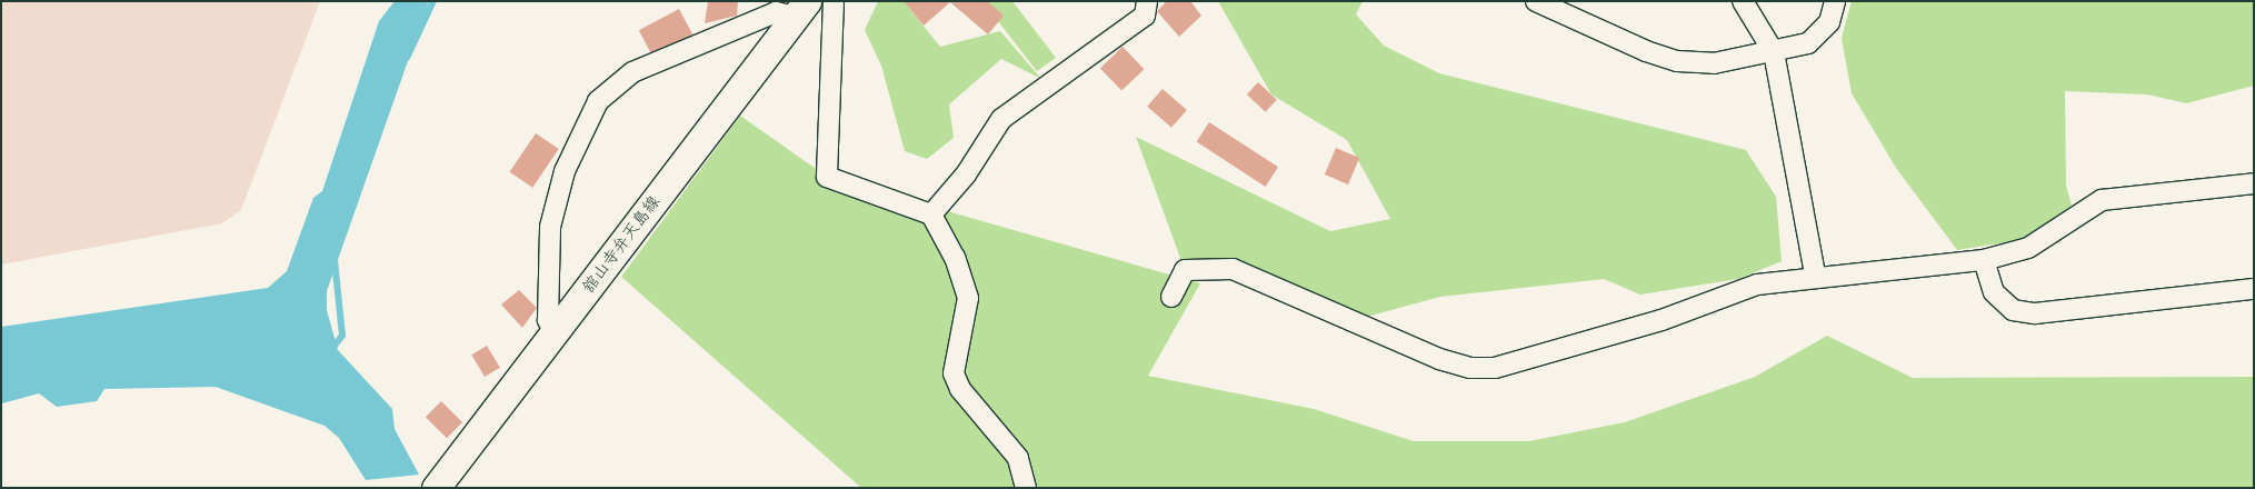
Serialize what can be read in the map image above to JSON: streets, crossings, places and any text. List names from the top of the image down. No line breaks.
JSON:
{"streets":{"main road":["舘山寺弁天島線"]}}
